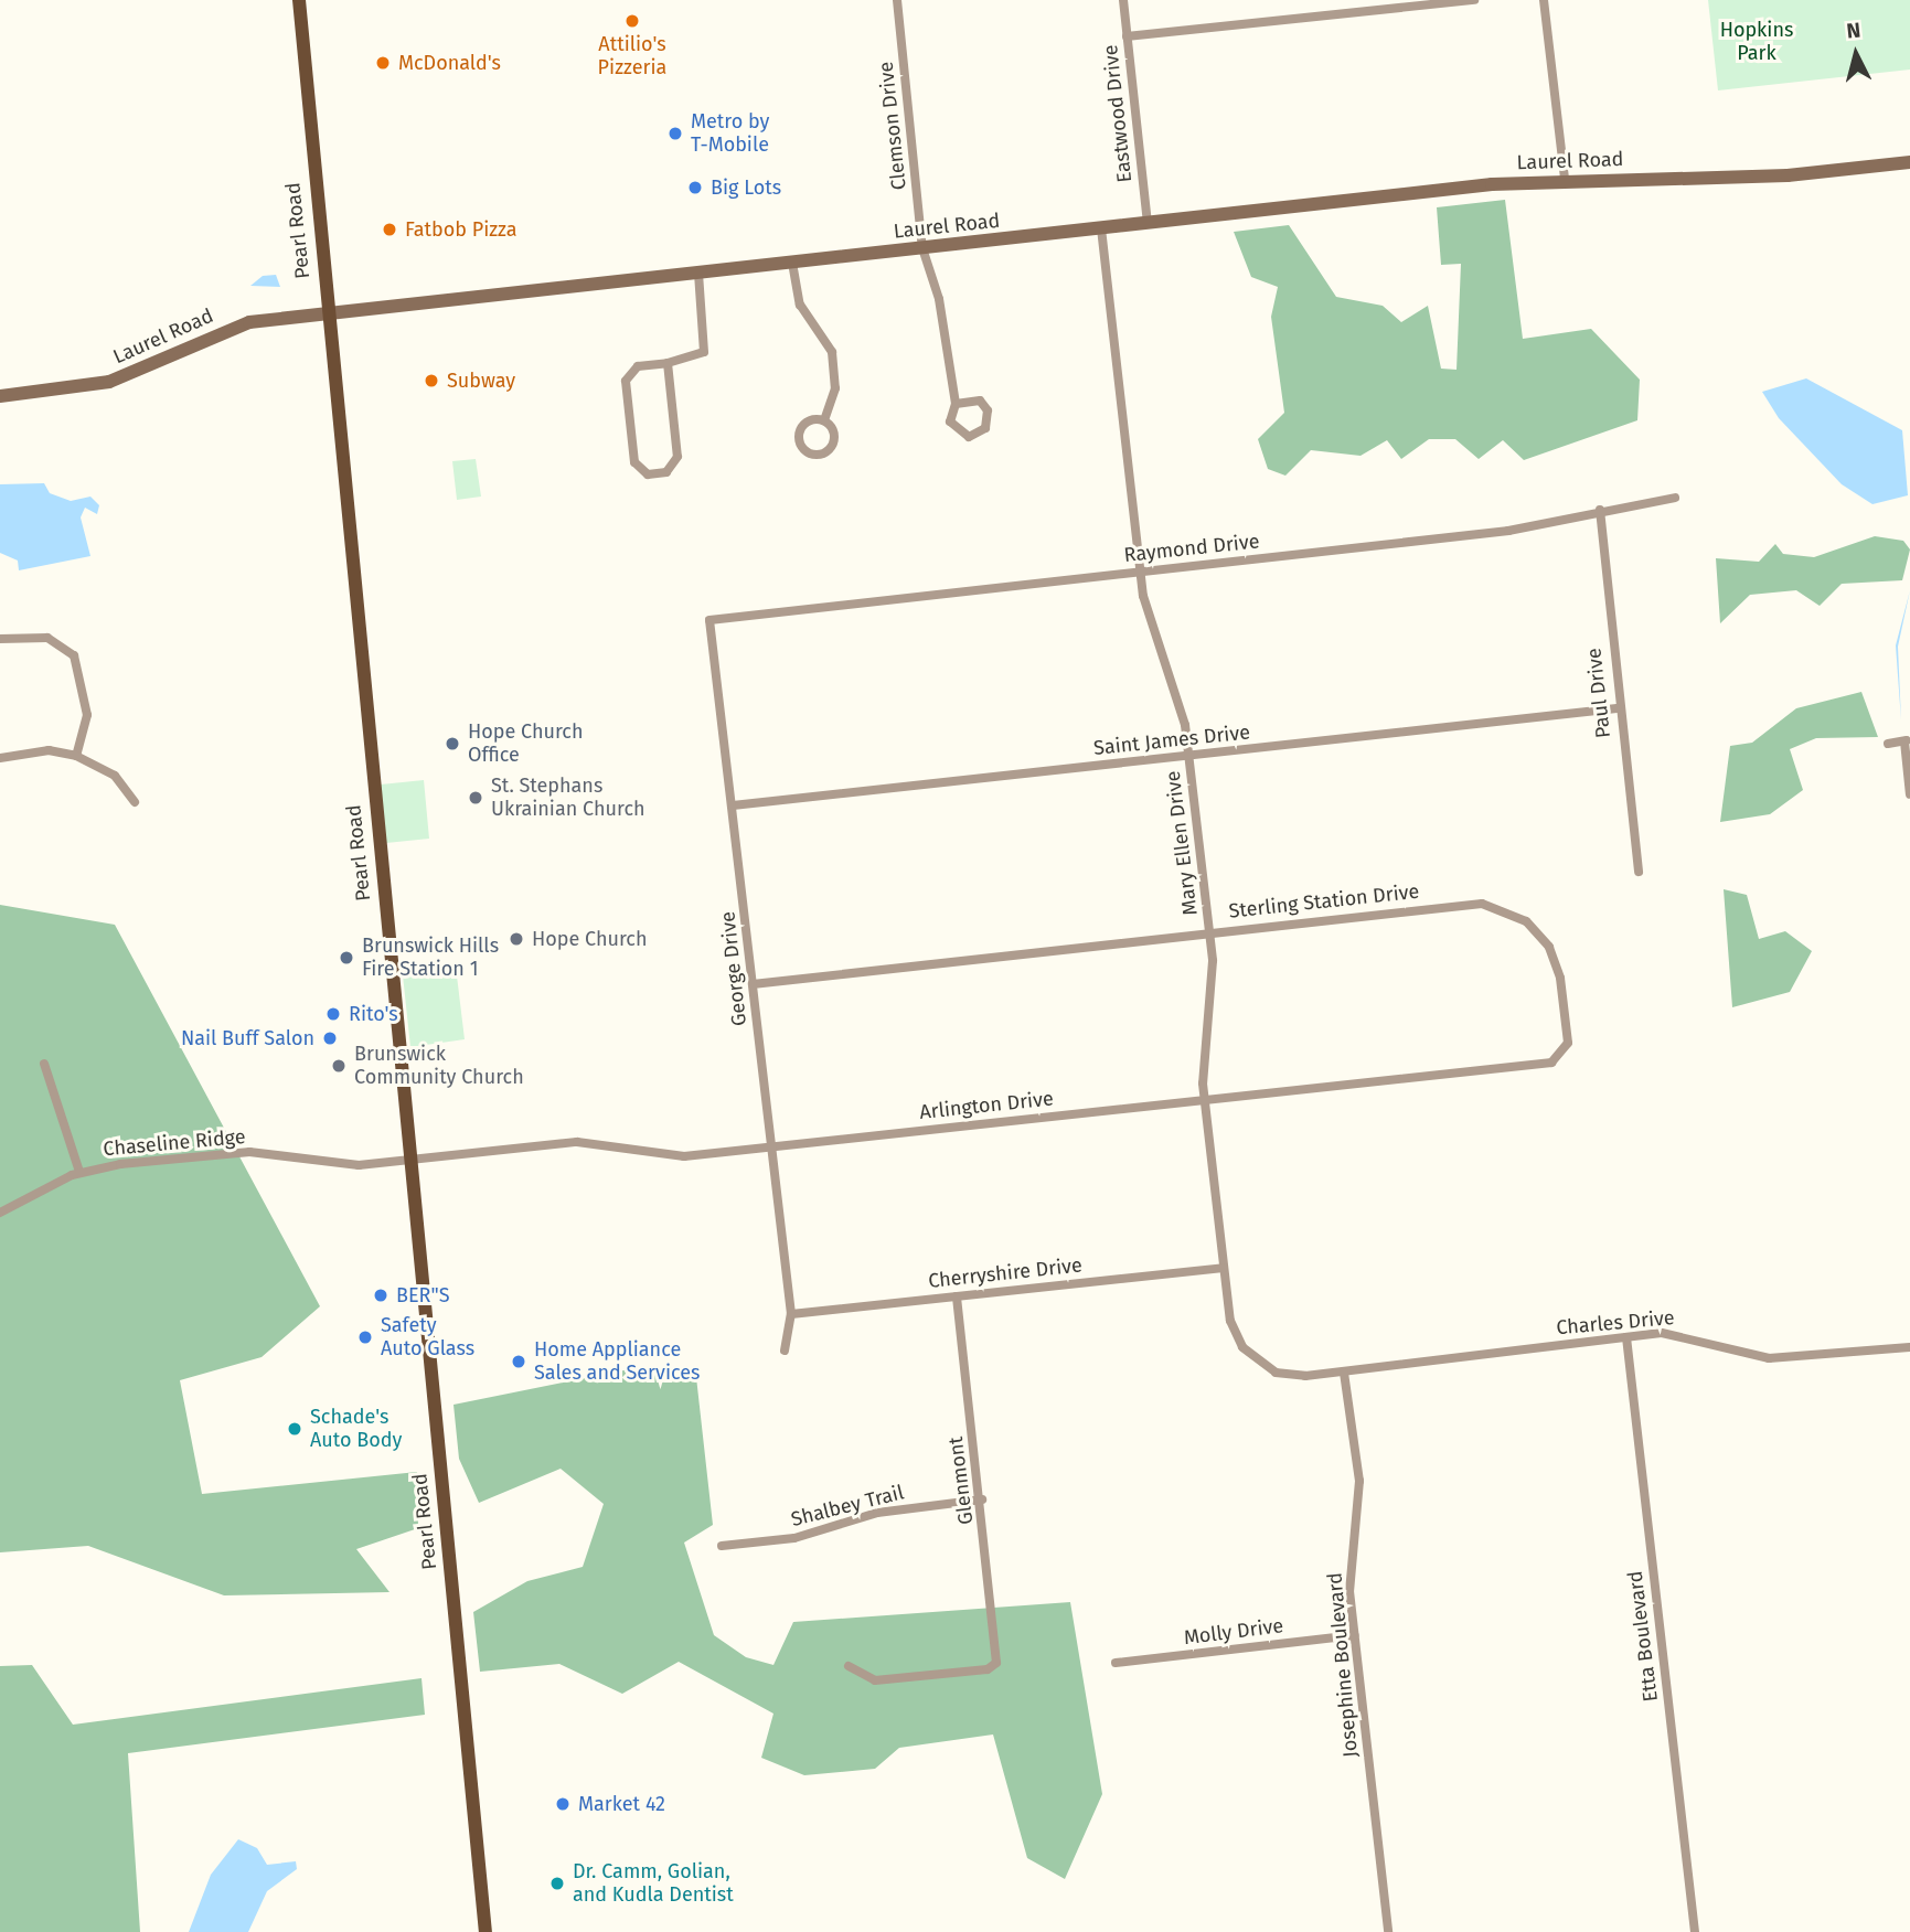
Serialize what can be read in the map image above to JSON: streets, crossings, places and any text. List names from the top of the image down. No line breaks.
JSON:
{"streets":{"main road":["Pearl Road"],"street":["Eastwood Drive","Clemson Drive","Laurel Road","Raymond Drive","Paul Drive","Saint James Drive","Mary Ellen Drive","Sterling Station Drive","George Drive","Arlington Drive","Chaseline Ridge","Cherryshire Drive","Charles Drive","Glenmont","Shalbey Trail","Molly Drive","Etta Boulevard","Josephine Boulevard"]},"crossings":[["Eastwood Drive","Laurel Road"],["Clemson Drive","Laurel Road"],["Laurel Road","Pearl Road"],["Laurel Road","Mary Ellen Drive"],["Pearl Road","Arlington Drive"],["Pearl Road","Chaseline Ridge"],["Raymond Drive","Paul Drive"],["Raymond Drive","Mary Ellen Drive"],["Raymond Drive","George Drive"],["Paul Drive","Saint James Drive"],["Saint James Drive","Mary Ellen Drive"],["Saint James Drive","George Drive"],["Mary Ellen Drive","Sterling Station Drive"],["Mary Ellen Drive","Arlington Drive"],["Mary Ellen Drive","Cherryshire Drive"],["Mary Ellen Drive","Charles Drive"],["Mary Ellen Drive","Josephine Boulevard"],["Sterling Station Drive","George Drive"],["Sterling Station Drive","Arlington Drive"],["George Drive","Arlington Drive"],["George Drive","Cherryshire Drive"],["Arlington Drive","Chaseline Ridge"],["Cherryshire Drive","Glenmont"],["Charles Drive","Etta Boulevard"],["Charles Drive","Josephine Boulevard"],["Glenmont","Shalbey Trail"],["Molly Drive","Josephine Boulevard"]],"parks":["Hopkins Park"],"places":["Attilio's Pizzeria","McDonald's","Metro by T-Mobile","Big Lots","Fatbob Pizza","Subway","Hope Church Office","St. Stephans Ukrainian Church","Hope Church","Brunswick Hills Fire Station 1","Rito's","Nail Buff Salon","Brunswick Community Church","BER\"S","Safety Auto Glass","Home Appliance Sales and Services","Schade's Auto Body","Market 42","Dr. Camm, Golian, and Kudla Dentist"],"north":"top"}
